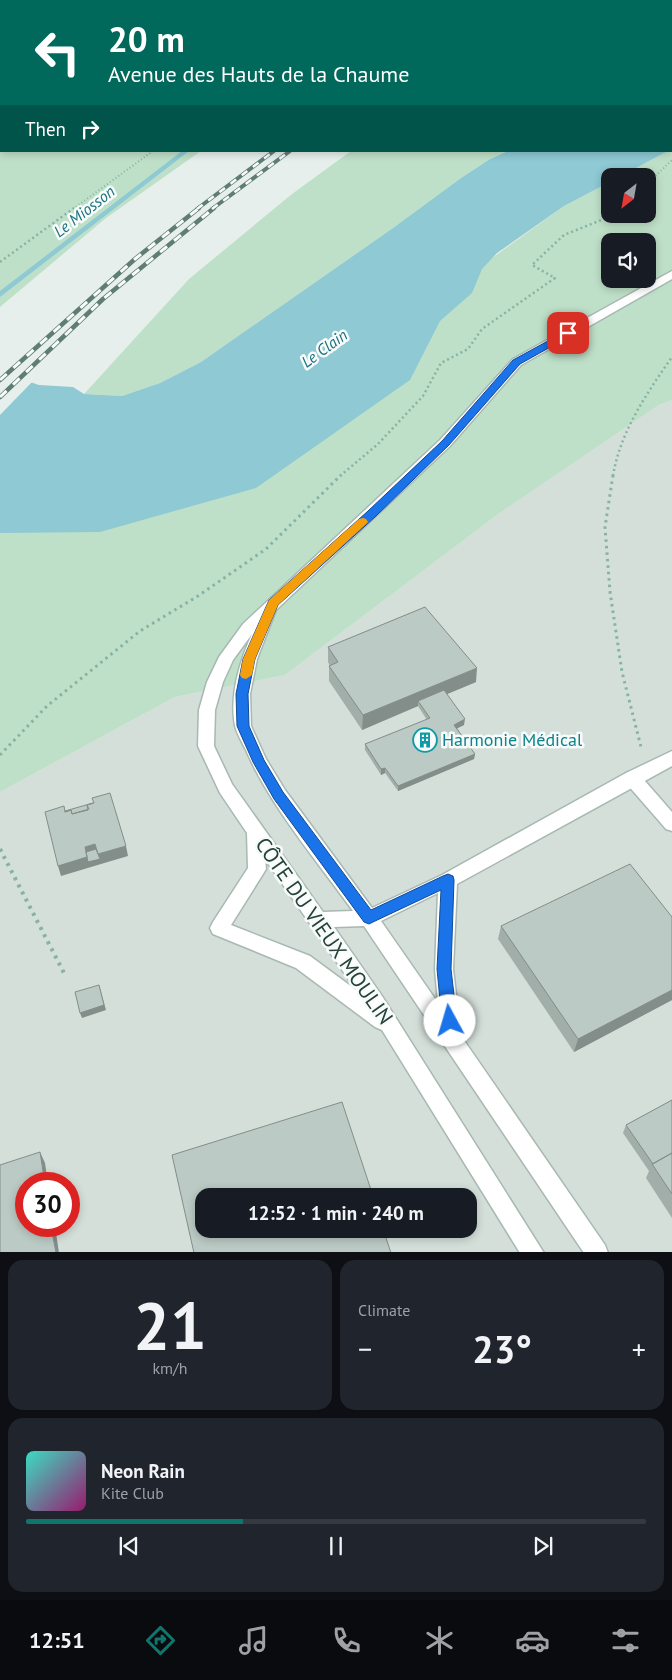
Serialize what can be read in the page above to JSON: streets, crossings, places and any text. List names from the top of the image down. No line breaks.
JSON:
{"streets":{"street":["CÔTE DU VIEUX MOULIN"]},"water":["Le Miosson","Le Clain"],"places":{"building":["Harmonie Médical"]},"north":"bottom left","page":{"turn":["20 m","Avenue des Hauts de la Chaume"],"then":"Then","limit":"30","trip":"12:52 · 1 min · 240 m","tile":[["21","km/h"],"Climate"],"heat":["−","23°","+"],"song":["Neon Rain","Kite Club"],"tabs":"12:51"}}
